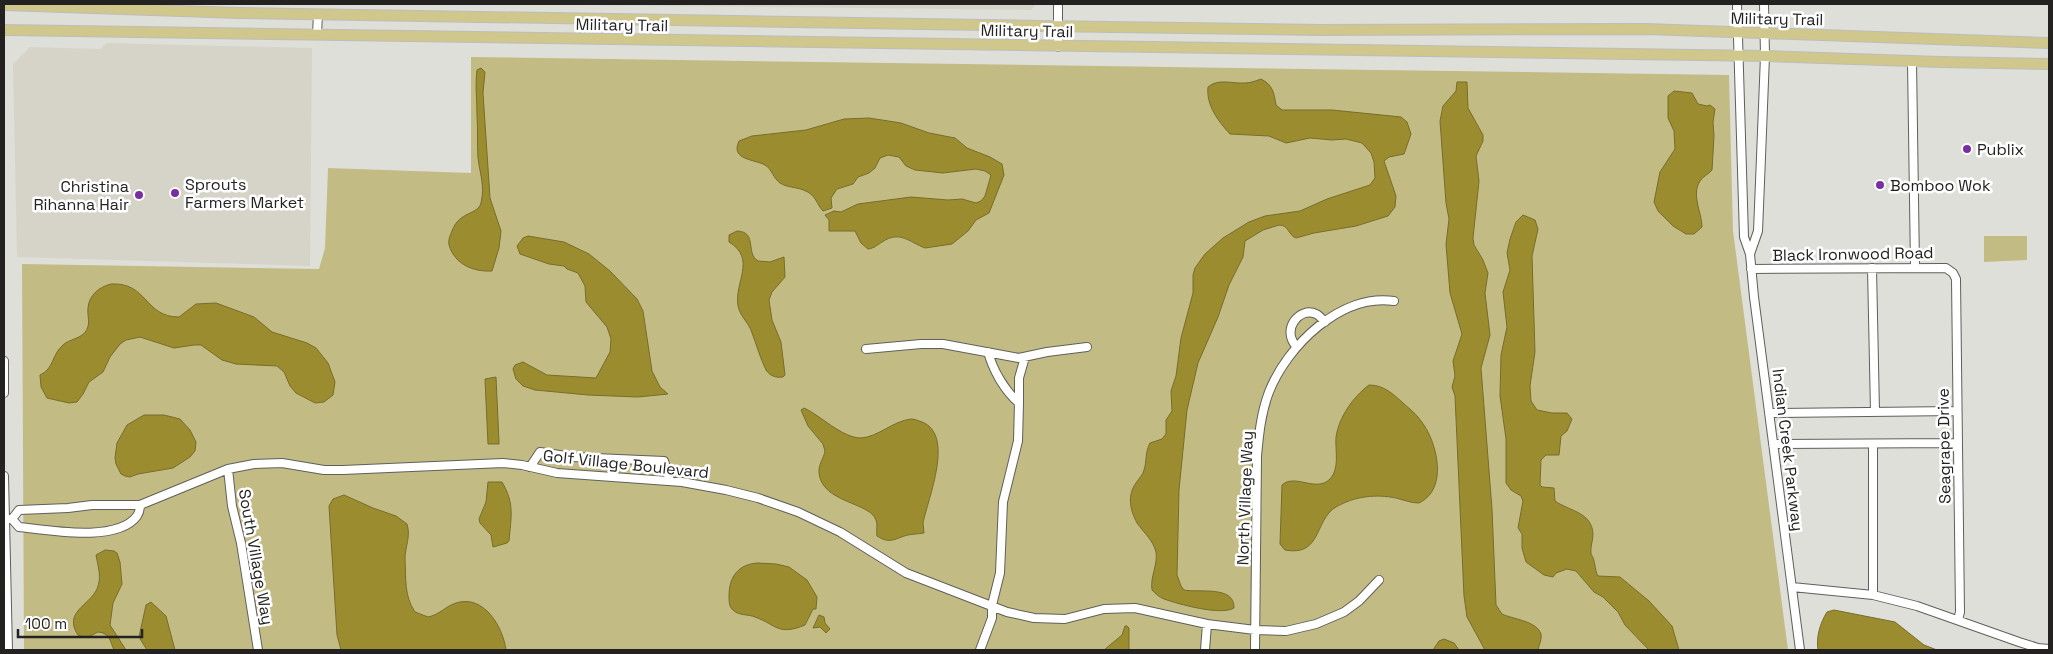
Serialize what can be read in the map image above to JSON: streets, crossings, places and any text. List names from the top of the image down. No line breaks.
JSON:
{"streets":{"main road":["Military Trail"],"street":["Black Ironwood Road","Seagrape Drive","Indian Creek Parkway","Golf Village Boulevard","North Village Way","South Village Way"]},"crossings":[["Military Trail","Indian Creek Parkway"],["Black Ironwood Road","Seagrape Drive"],["Black Ironwood Road","Indian Creek Parkway"],["Golf Village Boulevard","North Village Way"],["Golf Village Boulevard","South Village Way"]],"places":["Publix","Bomboo Wok","Sprouts Farmers Market","Christina Rihanna Hair"],"scale_bar":"100 m"}
